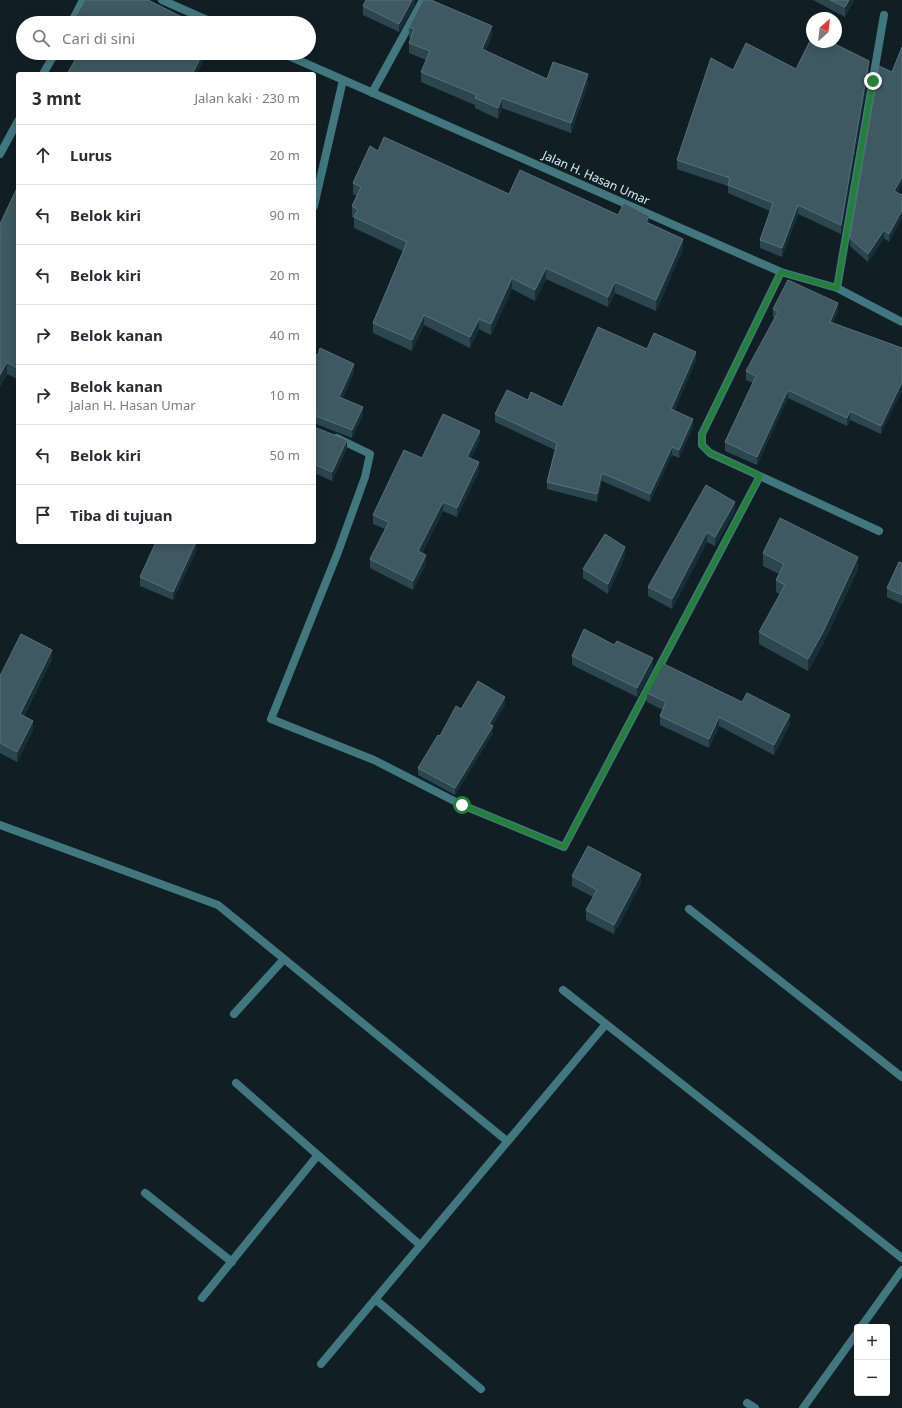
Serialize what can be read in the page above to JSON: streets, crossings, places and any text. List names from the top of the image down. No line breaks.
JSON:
{"streets":{"street":["Jalan H. Hasan Umar"]},"north":"top right","page":{"search":"Cari di sini","heading":["3 mnt","Jalan kaki · 230 m"],"list":[["Lurus","20 m"],["Belok kiri","90 m"],["Belok kiri","20 m"],["Belok kanan","40 m"],["Belok kanan","Jalan H. Hasan Umar","10 m"],["Belok kiri","50 m"],"Tiba di tujuan"],"map_buttons":["+","−"]}}
